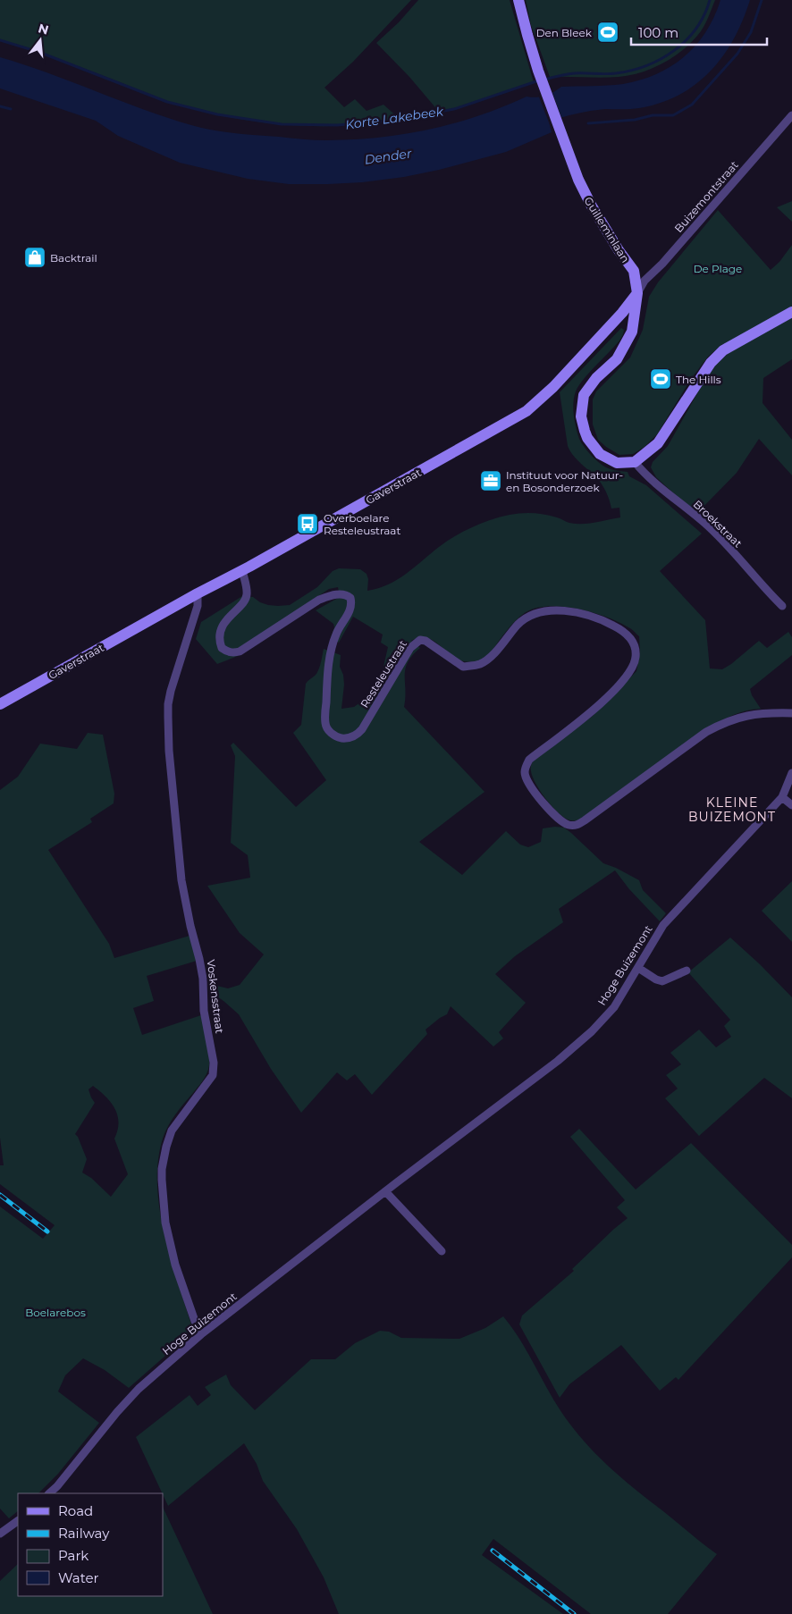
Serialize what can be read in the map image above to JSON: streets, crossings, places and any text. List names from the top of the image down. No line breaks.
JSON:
{"streets":{"main road":["Guilleminlaan","Gaverstraat"],"street":["Buizemontstraat","Broekstraat","Resteleustraat","Hoge Buizemont","Voskensstraat"]},"crossings":[["Buizemontstraat","Guilleminlaan"],["Buizemontstraat","Gaverstraat"],["Guilleminlaan","Gaverstraat"],["Guilleminlaan","Broekstraat"],["Gaverstraat","Resteleustraat"],["Gaverstraat","Voskensstraat"],["Hoge Buizemont","Voskensstraat"]],"districts":["KLEINE BUIZEMONT"],"water":["Korte Lakebeek","Dender"],"parks":["De Plage","Boelarebos"],"places":{"sports":["Den Bleek","The Hills"],"shop":["Backtrail"],"office":["Instituut voor Natuur- en Bosonderzoek"],"bus stop":["Overboelare Resteleustraat"]},"legend":["Road","Railway","Park","Water"],"scale_bar":"100 m","north":"top"}
